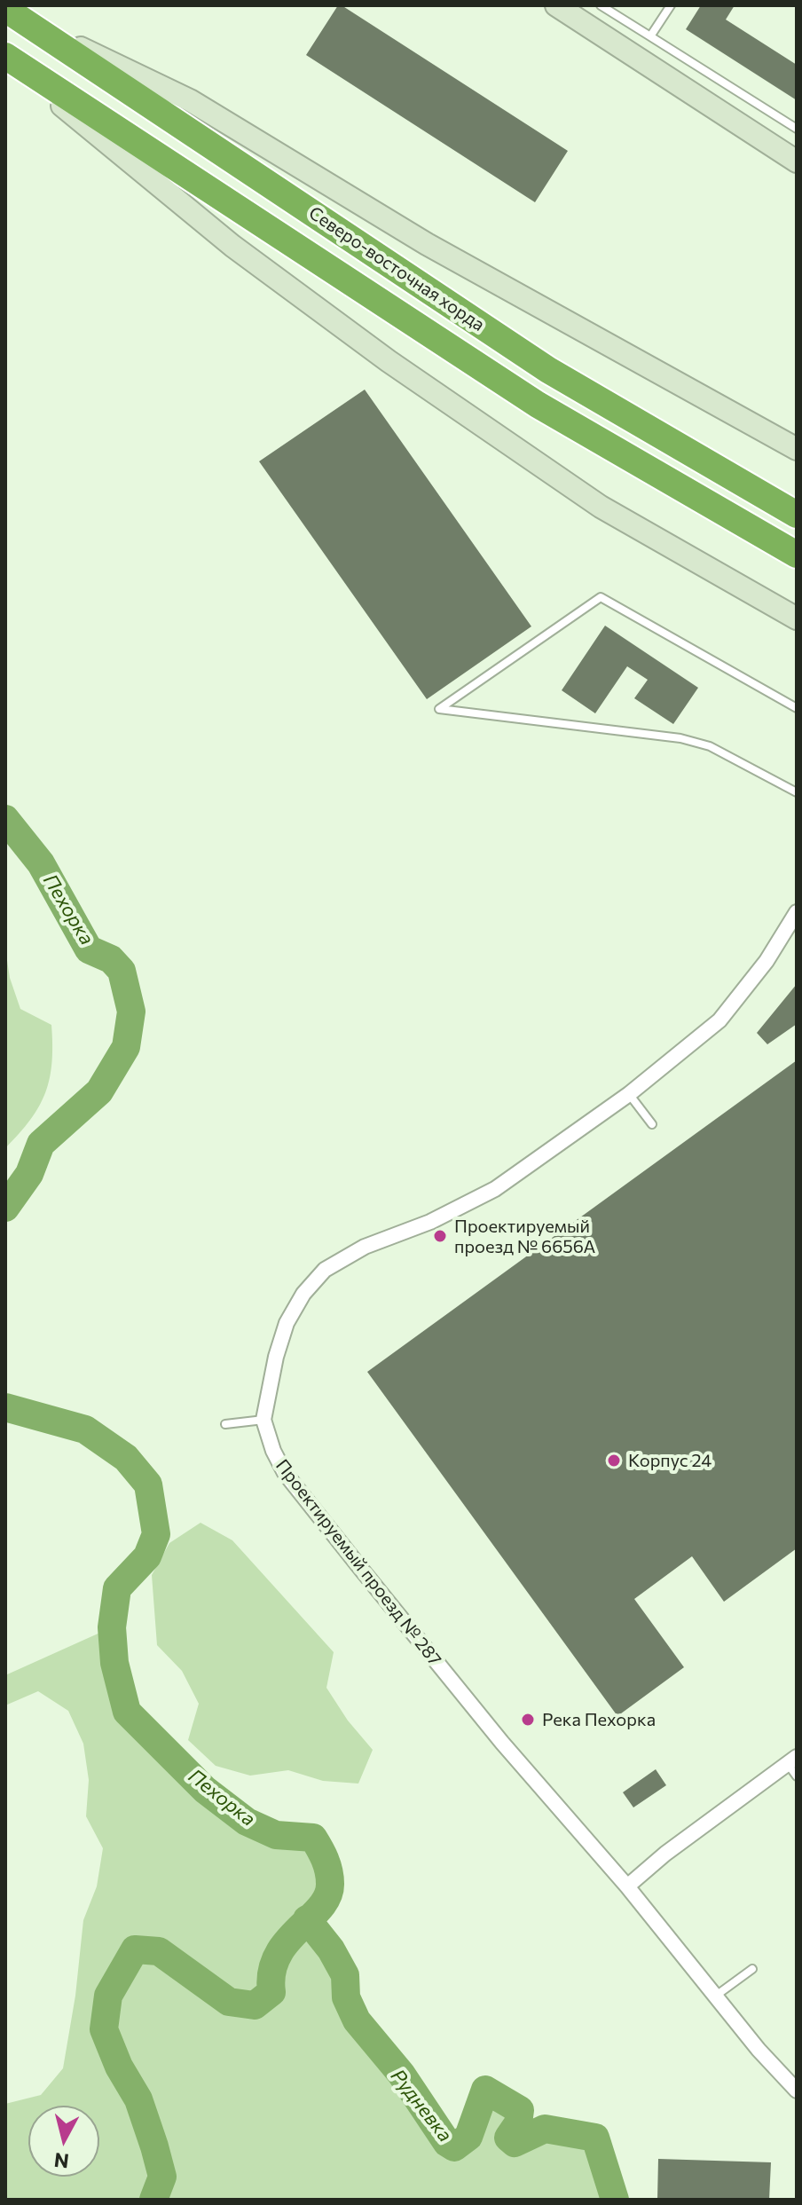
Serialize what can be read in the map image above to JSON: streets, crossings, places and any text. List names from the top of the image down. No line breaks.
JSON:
{"streets":{"highway":["Северо-восточная хорда"],"street":["Проектируемый проезд № 287"]},"water":["Пехорка","Рудневка"],"places":["Проектируемый проезд № 6656А","Корпус 24","Река Пехорка"],"north":"bottom"}
